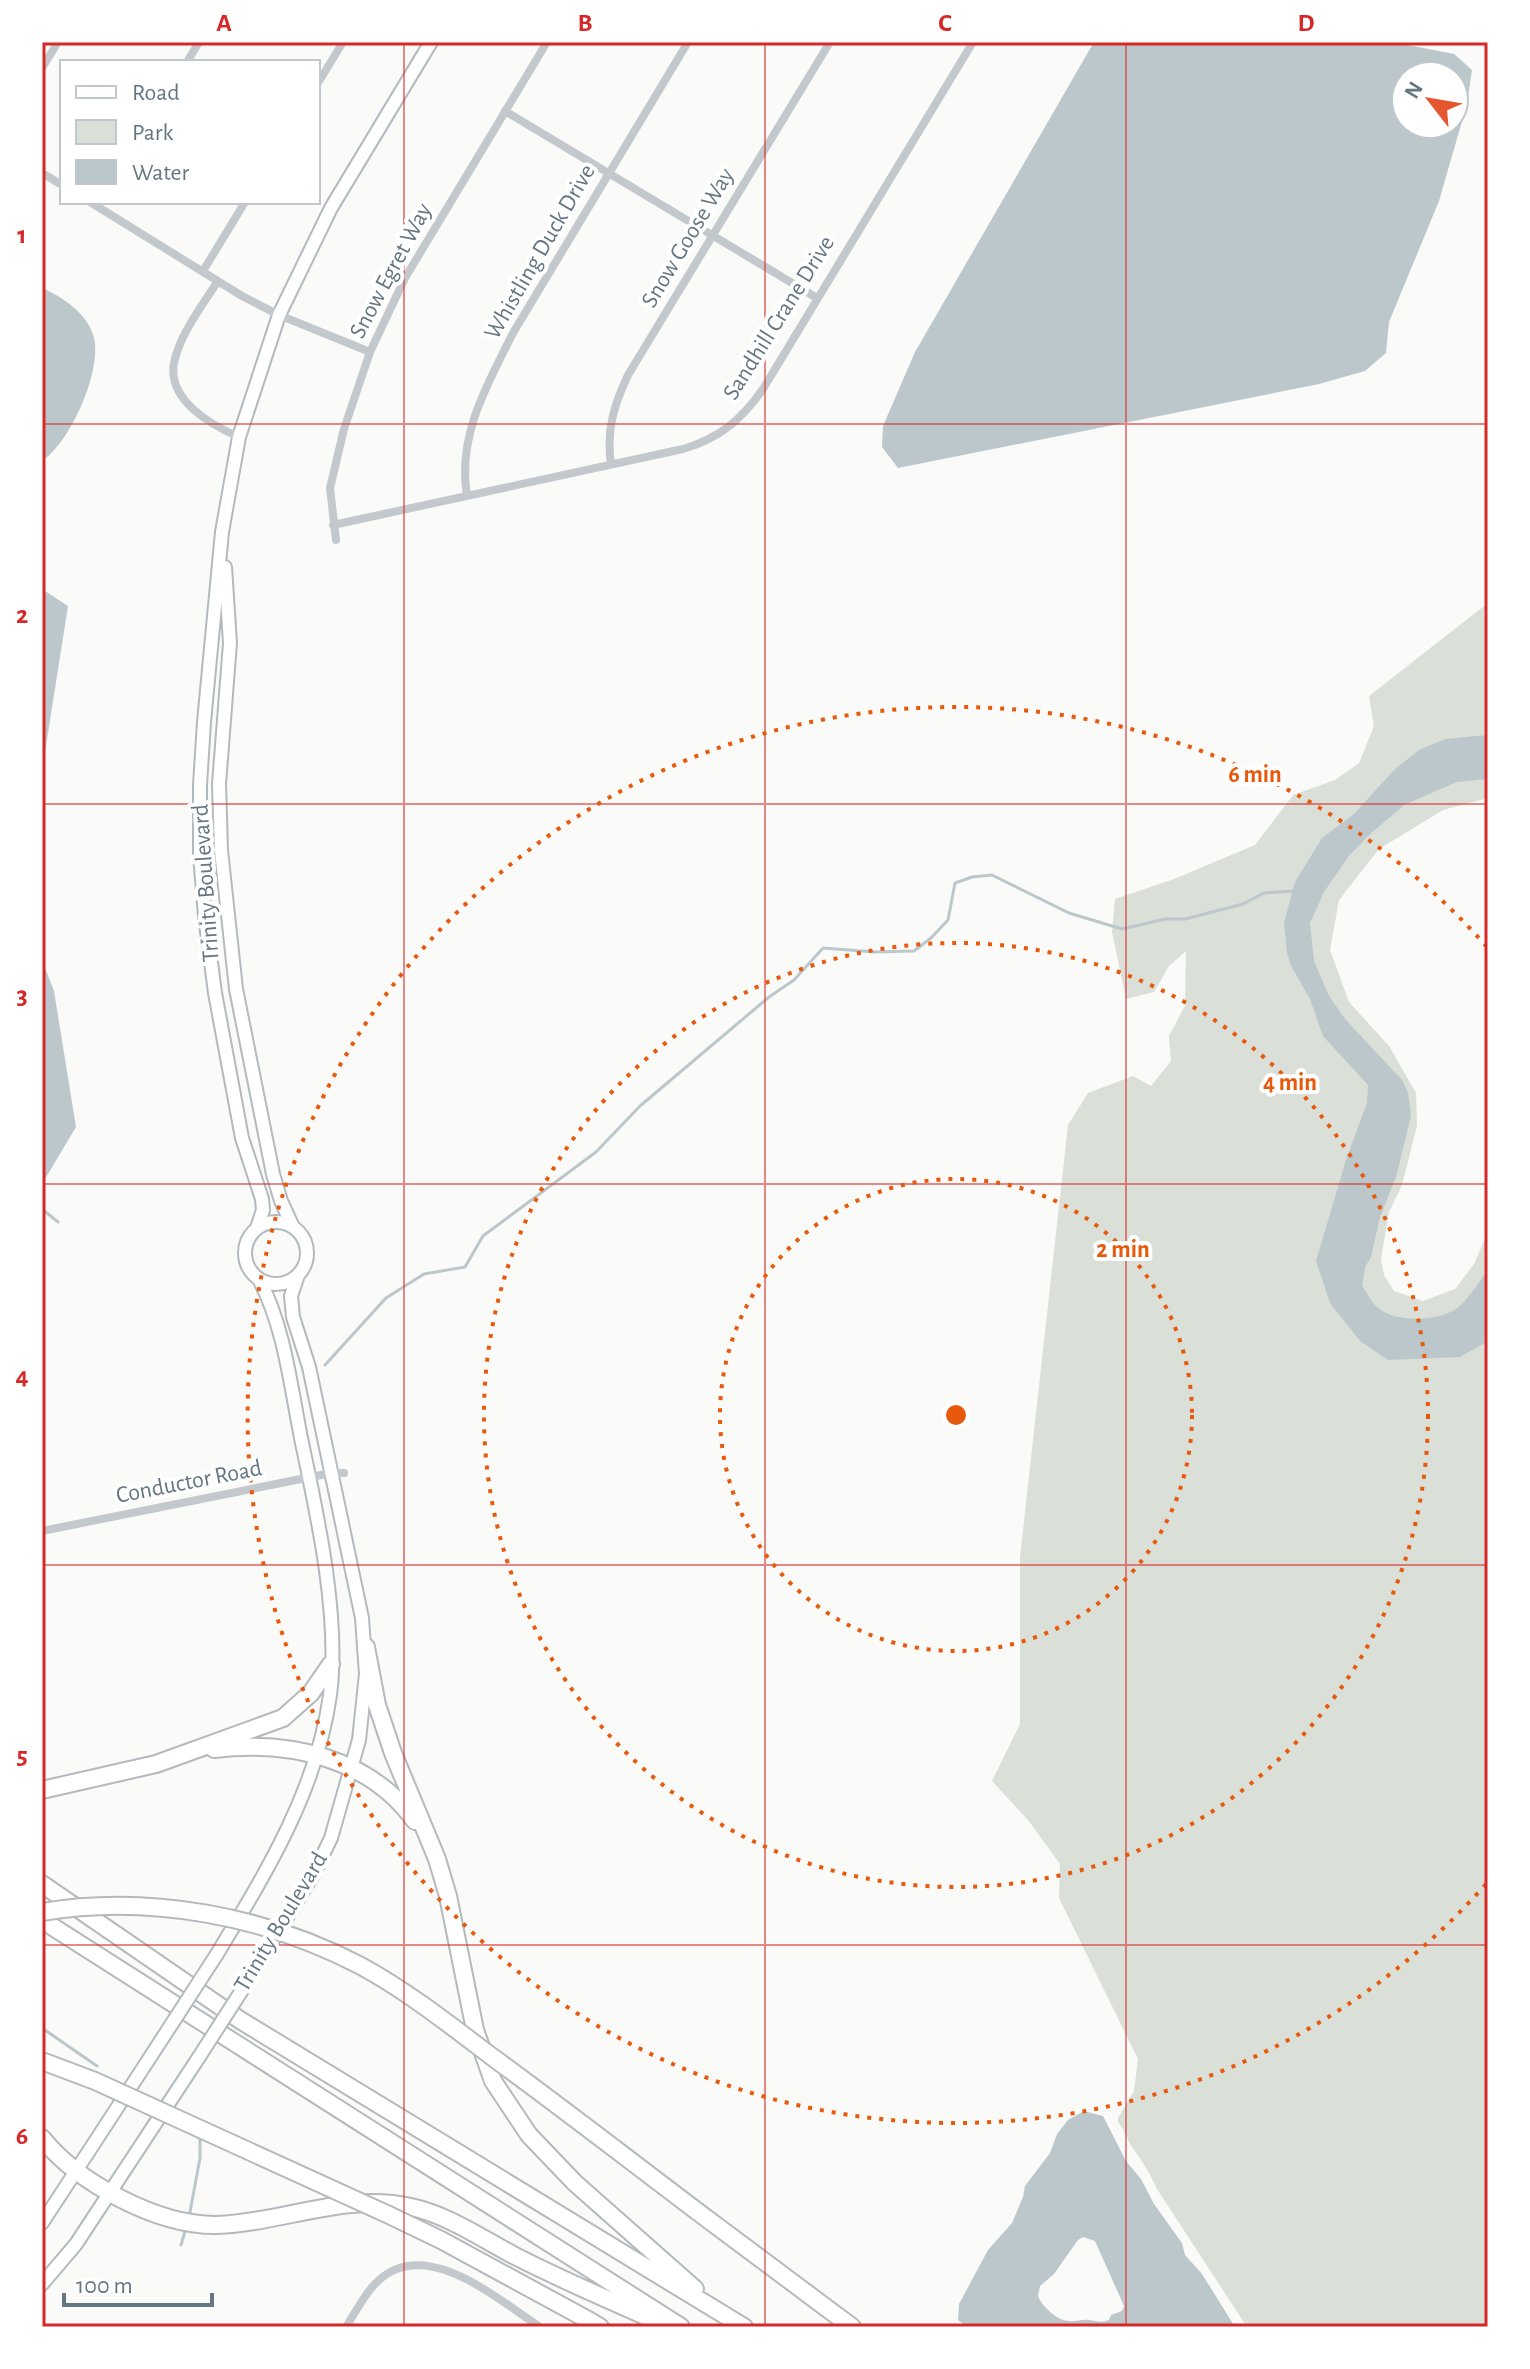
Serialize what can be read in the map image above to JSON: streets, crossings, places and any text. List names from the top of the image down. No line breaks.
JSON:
{"streets":{"main road":["Trinity Boulevard"],"street":["Snow Goose Way","Whistling Duck Drive","Snow Egret Way","Sandhill Crane Drive","Conductor Road"]},"crossings":[["Snow Goose Way","Sandhill Crane Drive"],["Whistling Duck Drive","Sandhill Crane Drive"],["Snow Egret Way","Sandhill Crane Drive"],["Trinity Boulevard","Conductor Road"]],"legend":["Road","Park","Water"],"scale_bar":"100 m","north":"top left","grid":{"columns":["A","B","C","D"],"rows":["1","2","3","4","5","6"]},"rings":["6 min","4 min","2 min"]}
